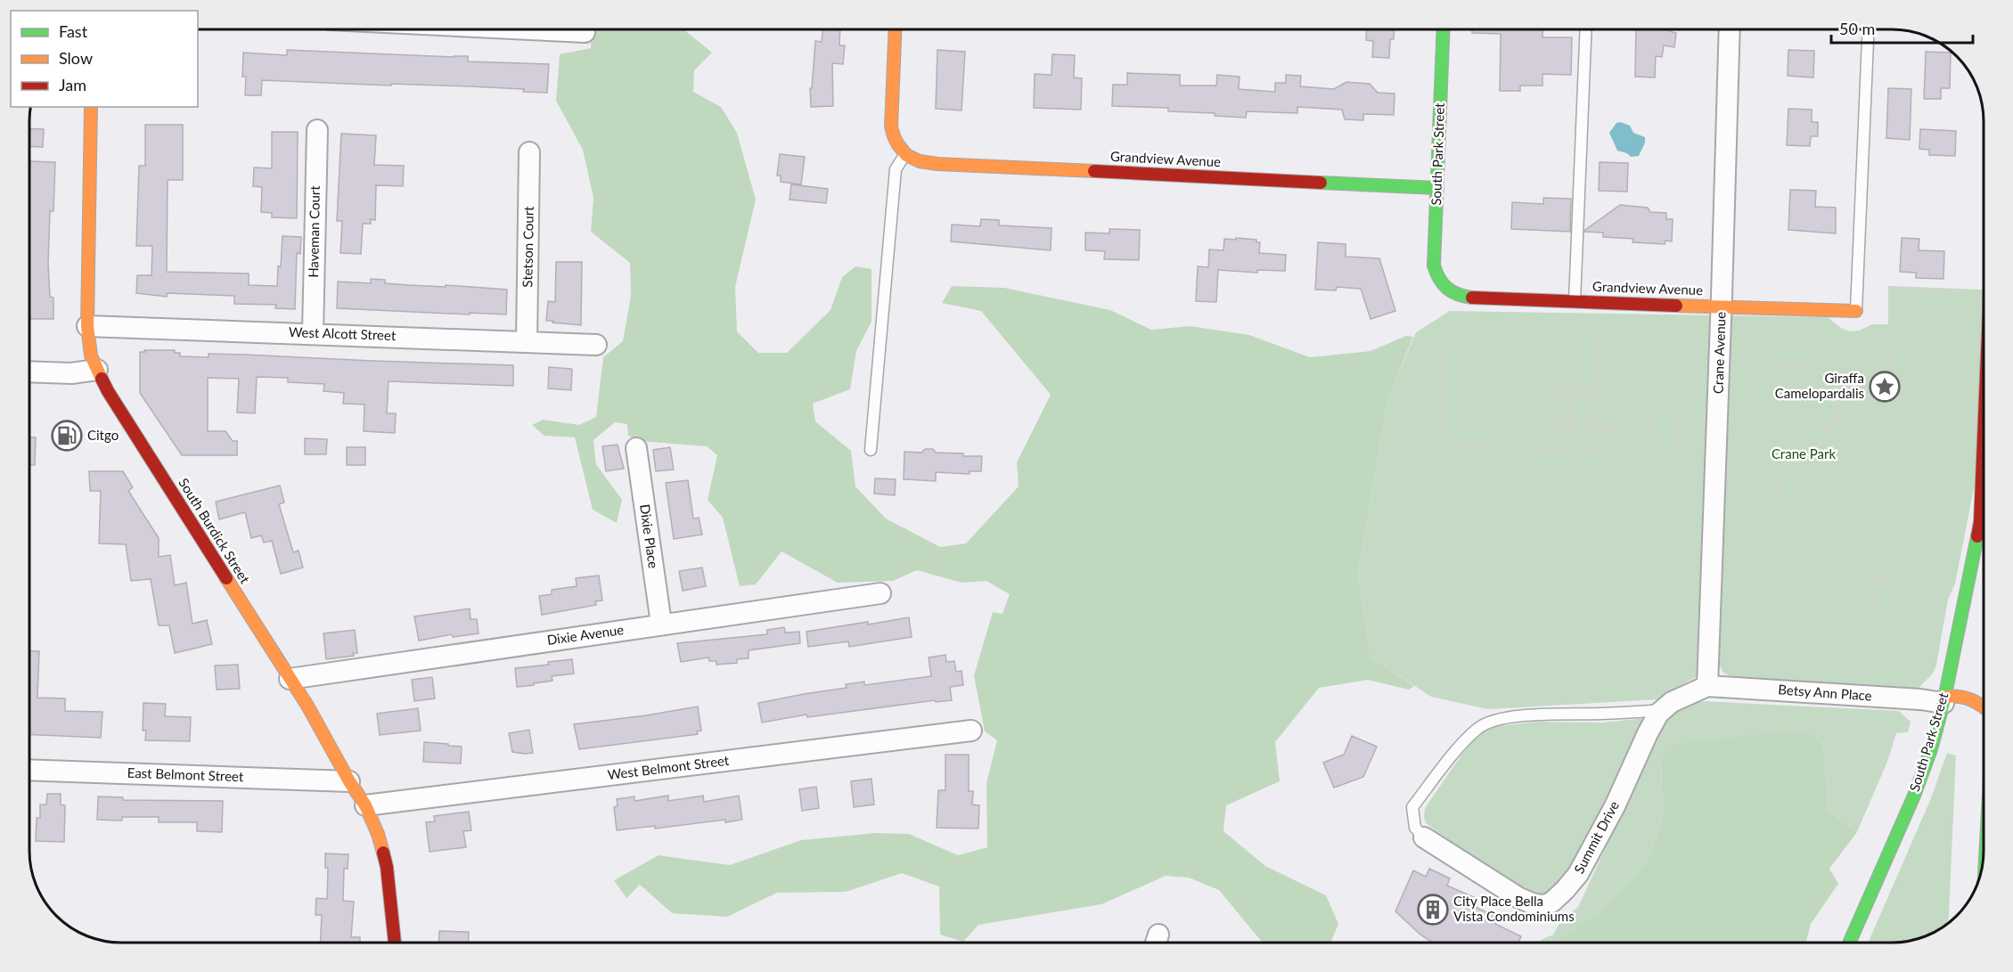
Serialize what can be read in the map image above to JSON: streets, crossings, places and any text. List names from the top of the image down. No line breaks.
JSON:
{"streets":{"street":["South Park Street","Grandview Avenue","Haveman Court","Stetson Court","West Alcott Street","Crane Avenue","South Burdick Street","Dixie Place","Dixie Avenue","Betsy Ann Place","West Belmont Street","East Belmont Street","Summit Drive"]},"crossings":[["South Park Street","Grandview Avenue"],["South Park Street","Betsy Ann Place"],["Grandview Avenue","Crane Avenue"],["Haveman Court","West Alcott Street"],["Stetson Court","West Alcott Street"],["West Alcott Street","South Burdick Street"],["Crane Avenue","Betsy Ann Place"],["Crane Avenue","Summit Drive"],["South Burdick Street","Dixie Avenue"],["South Burdick Street","West Belmont Street"],["South Burdick Street","East Belmont Street"],["Dixie Place","Dixie Avenue"],["Betsy Ann Place","Summit Drive"]],"parks":["Crane Park"],"places":{"place":["Giraffa Camelopardalis"],"fuel station":["Citgo"],"building":["City Place Bella Vista Condominiums"]},"legend":["Fast","Slow","Jam"],"scale_bar":"50 m"}
